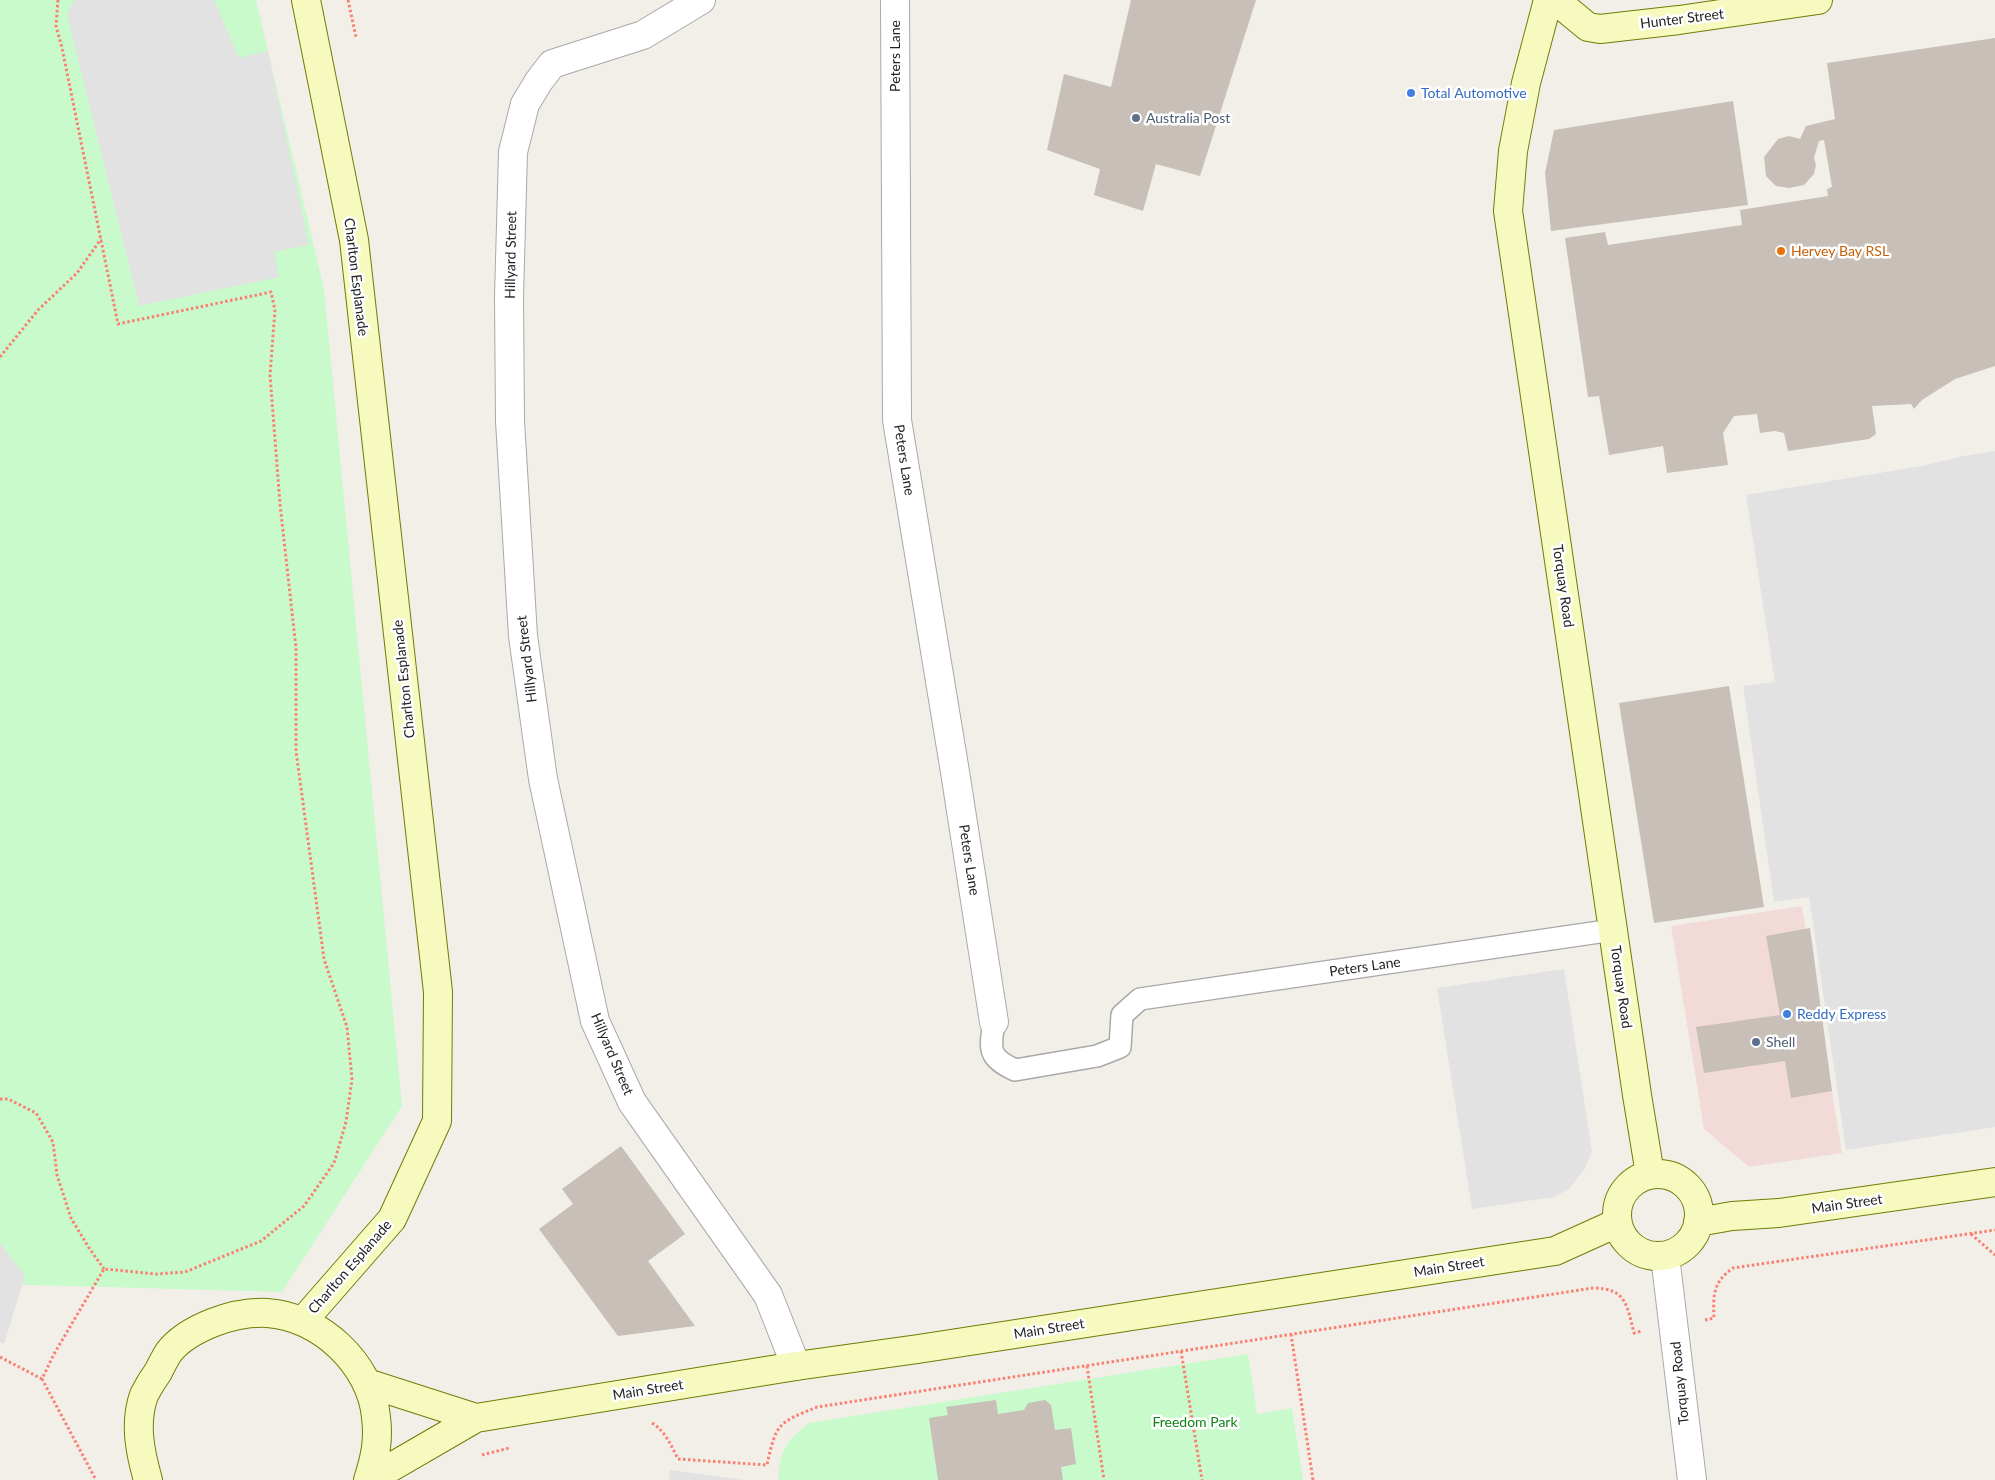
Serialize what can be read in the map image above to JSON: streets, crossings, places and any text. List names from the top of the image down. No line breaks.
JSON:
{"streets":{"street":["Hunter Street","Peters Lane","Hillyard Street","Charlton Esplanade","Torquay Road","Main Street"]},"crossings":[["Peters Lane","Torquay Road"],["Hillyard Street","Main Street"],["Torquay Road","Main Street"]],"parks":["Freedom Park"],"places":["Total Automotive","Australia Post","Hervey Bay RSL","Reddy Express","Shell"]}
